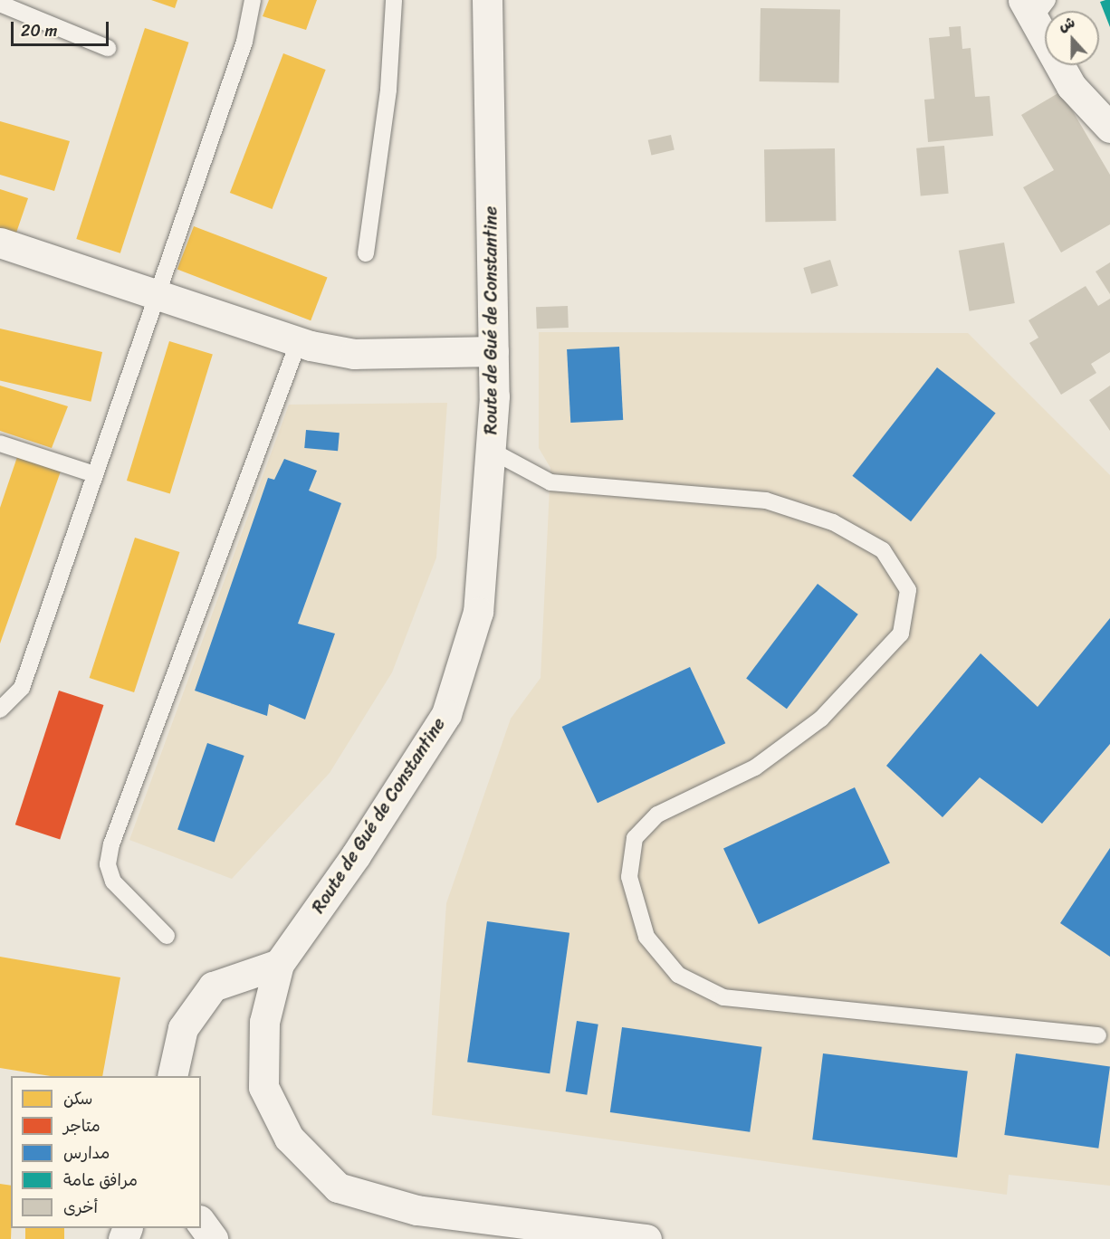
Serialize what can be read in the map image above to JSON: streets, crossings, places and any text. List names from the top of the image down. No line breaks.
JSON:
{"streets":{"main road":["Route de Gué de Constantine"]},"legend":["سكن","متاجر","مدارس","مرافق عامة","أخرى"],"scale_bar":"20 m","north":"top"}
